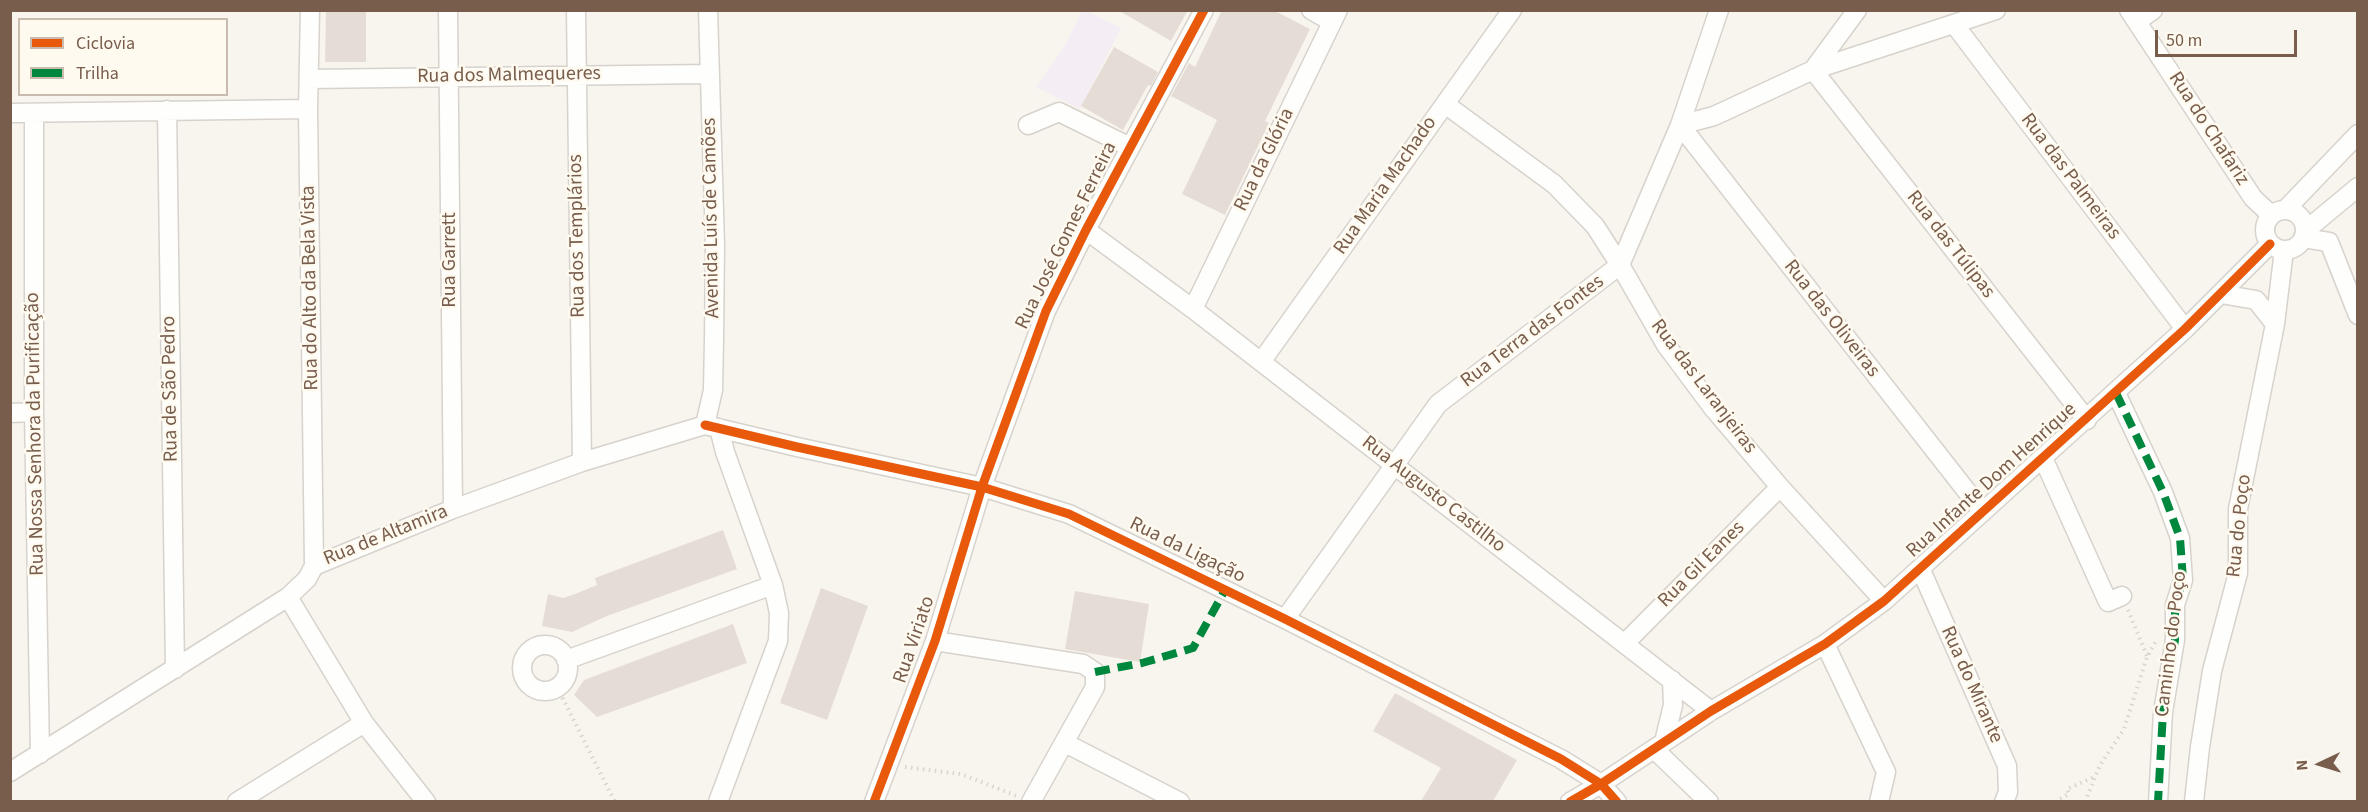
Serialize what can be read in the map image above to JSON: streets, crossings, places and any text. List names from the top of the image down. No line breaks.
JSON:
{"streets":{"street":["Rua dos Malmequeres","Rua do Chafariz","Rua da Glória","Rua das Palmeiras","Rua Maria Machado","Avenida Luís de Camões","Rua dos Templários","Rua José Gomes Ferreira","Rua das Túlipas","Rua Garrett","Rua do Alto da Bela Vista","Rua das Oliveiras","Rua Terra das Fontes","Rua das Laranjeiras","Rua de São Pedro","Rua Nossa Senhora da Purificação","Rua Infante Dom Henrique","Rua Augusto Castilho","Rua do Poço","Rua de Altamira","Rua da Ligação","Rua Gil Eanes","Rua Viriato","Caminho do Poço","Rua do Mirante"]},"crossings":[["Rua dos Malmequeres","Avenida Luís de Camões"],["Rua dos Malmequeres","Rua dos Templários"],["Rua dos Malmequeres","Rua Garrett"],["Rua dos Malmequeres","Rua do Alto da Bela Vista"],["Rua do Chafariz","Rua Infante Dom Henrique"],["Rua do Chafariz","Rua do Poço"],["Rua da Glória","Rua Augusto Castilho"],["Rua das Palmeiras","Rua Infante Dom Henrique"],["Rua Maria Machado","Rua das Laranjeiras"],["Rua Maria Machado","Rua Augusto Castilho"],["Avenida Luís de Camões","Rua de Altamira"],["Avenida Luís de Camões","Rua da Ligação"],["Rua dos Templários","Rua de Altamira"],["Rua José Gomes Ferreira","Rua Augusto Castilho"],["Rua José Gomes Ferreira","Rua da Ligação"],["Rua José Gomes Ferreira","Rua Viriato"],["Rua das Túlipas","Rua Infante Dom Henrique"],["Rua Garrett","Rua de Altamira"],["Rua do Alto da Bela Vista","Rua de Altamira"],["Rua das Oliveiras","Rua Terra das Fontes"],["Rua das Oliveiras","Rua Infante Dom Henrique"],["Rua Terra das Fontes","Rua das Laranjeiras"],["Rua Terra das Fontes","Rua Augusto Castilho"],["Rua Terra das Fontes","Rua da Ligação"],["Rua das Laranjeiras","Rua Infante Dom Henrique"],["Rua das Laranjeiras","Rua Gil Eanes"],["Rua de São Pedro","Rua de Altamira"],["Rua Nossa Senhora da Purificação","Rua de Altamira"],["Rua Infante Dom Henrique","Rua Augusto Castilho"],["Rua Infante Dom Henrique","Rua do Poço"],["Rua Infante Dom Henrique","Rua da Ligação"],["Rua Infante Dom Henrique","Caminho do Poço"],["Rua Infante Dom Henrique","Rua do Mirante"],["Rua Augusto Castilho","Rua Gil Eanes"],["Rua de Altamira","Rua da Ligação"],["Rua da Ligação","Rua Viriato"]],"legend":["Ciclovia","Trilha"],"scale_bar":"50 m","north":"left"}
